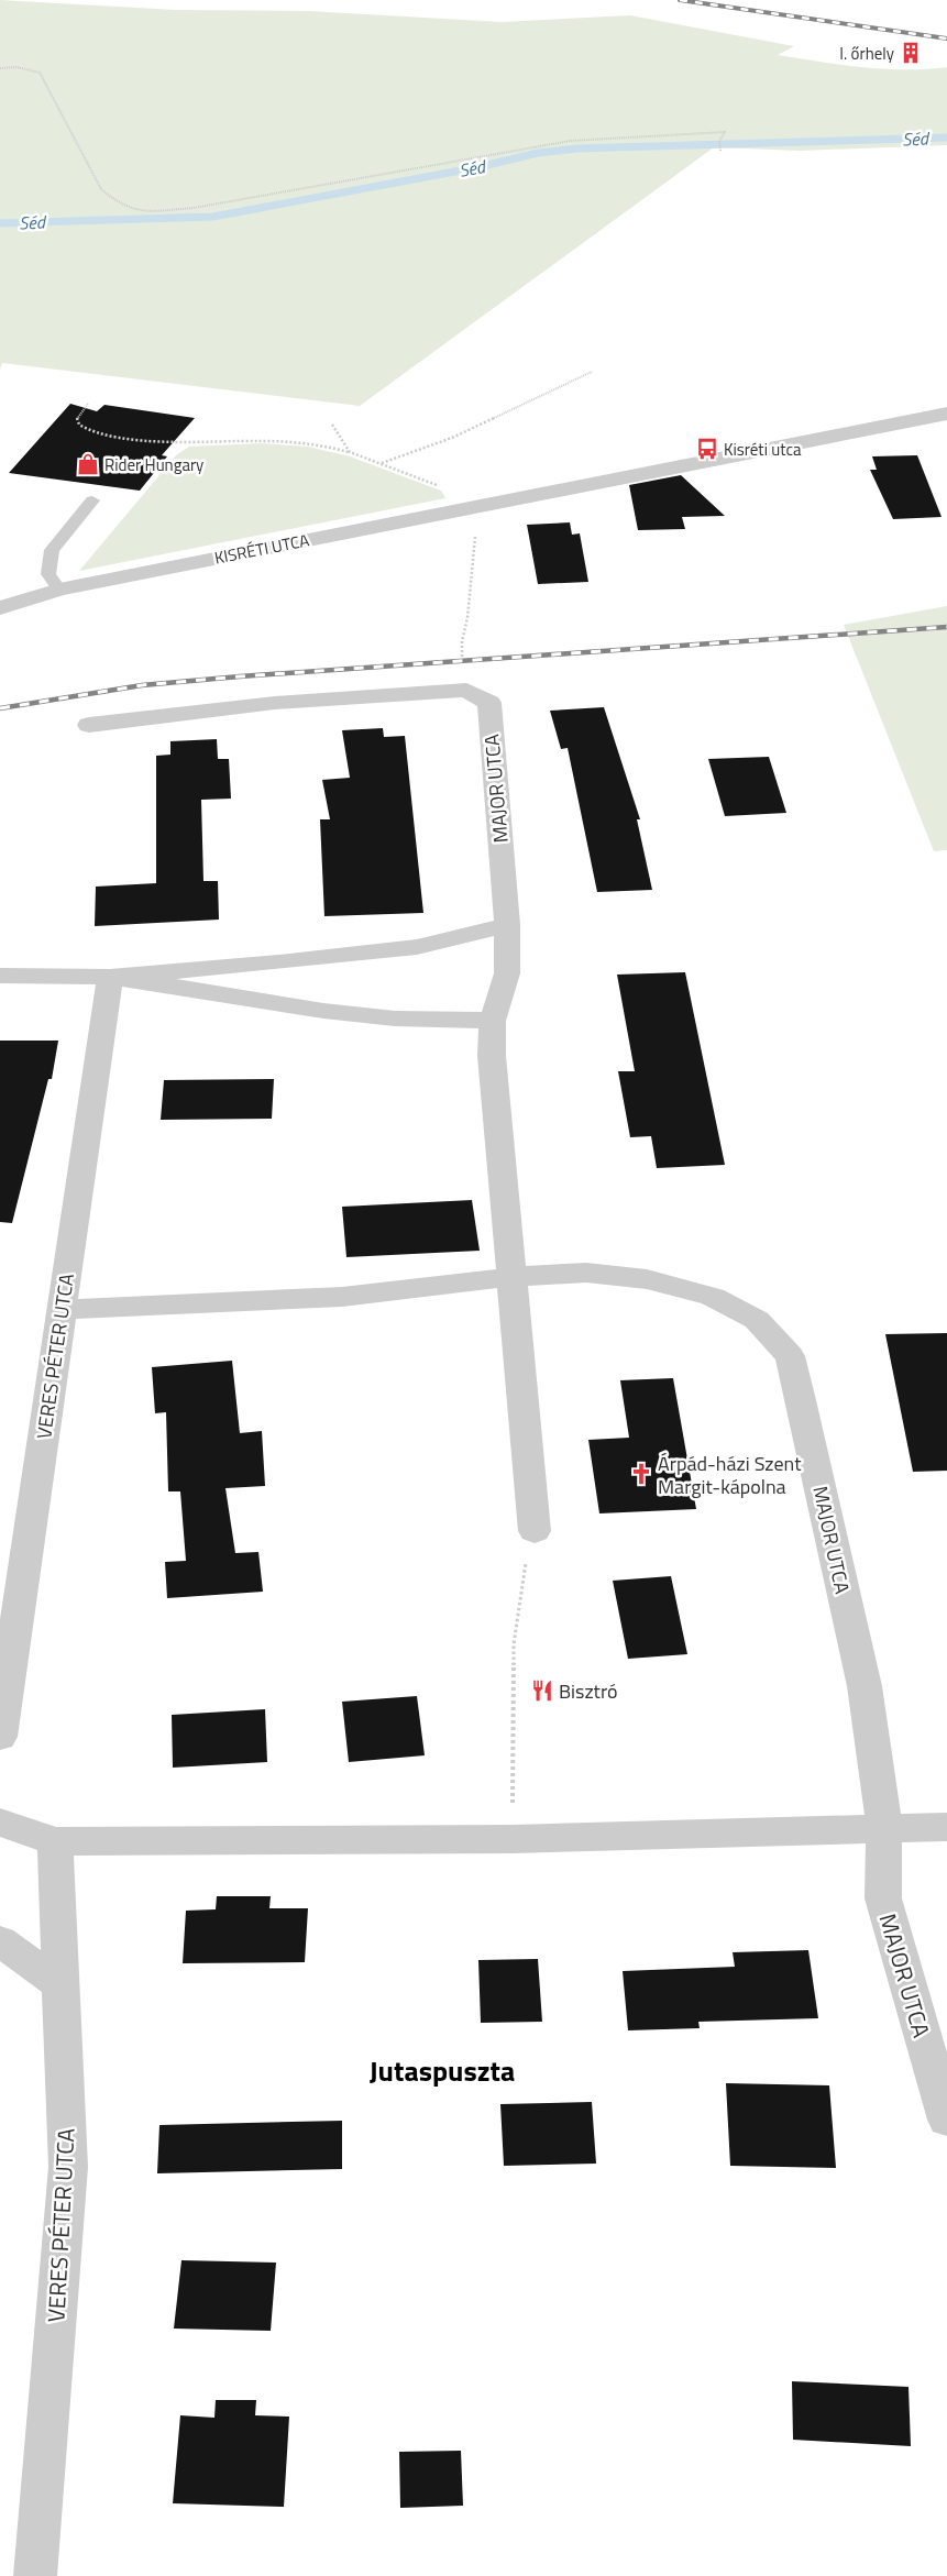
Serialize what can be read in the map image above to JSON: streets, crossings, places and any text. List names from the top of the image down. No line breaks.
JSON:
{"streets":{"street":["KISRÉTI UTCA","MAJOR UTCA","VERES PÉTER UTCA"]},"districts":["Jutaspuszta"],"water":["Séd"],"places":{"building":["I. őrhely"],"bus stop":["Kisréti utca"],"shop":["Rider Hungary"],"church":["Árpád-házi Szent Margit-kápolna"],"restaurant":["Bisztró"]}}
